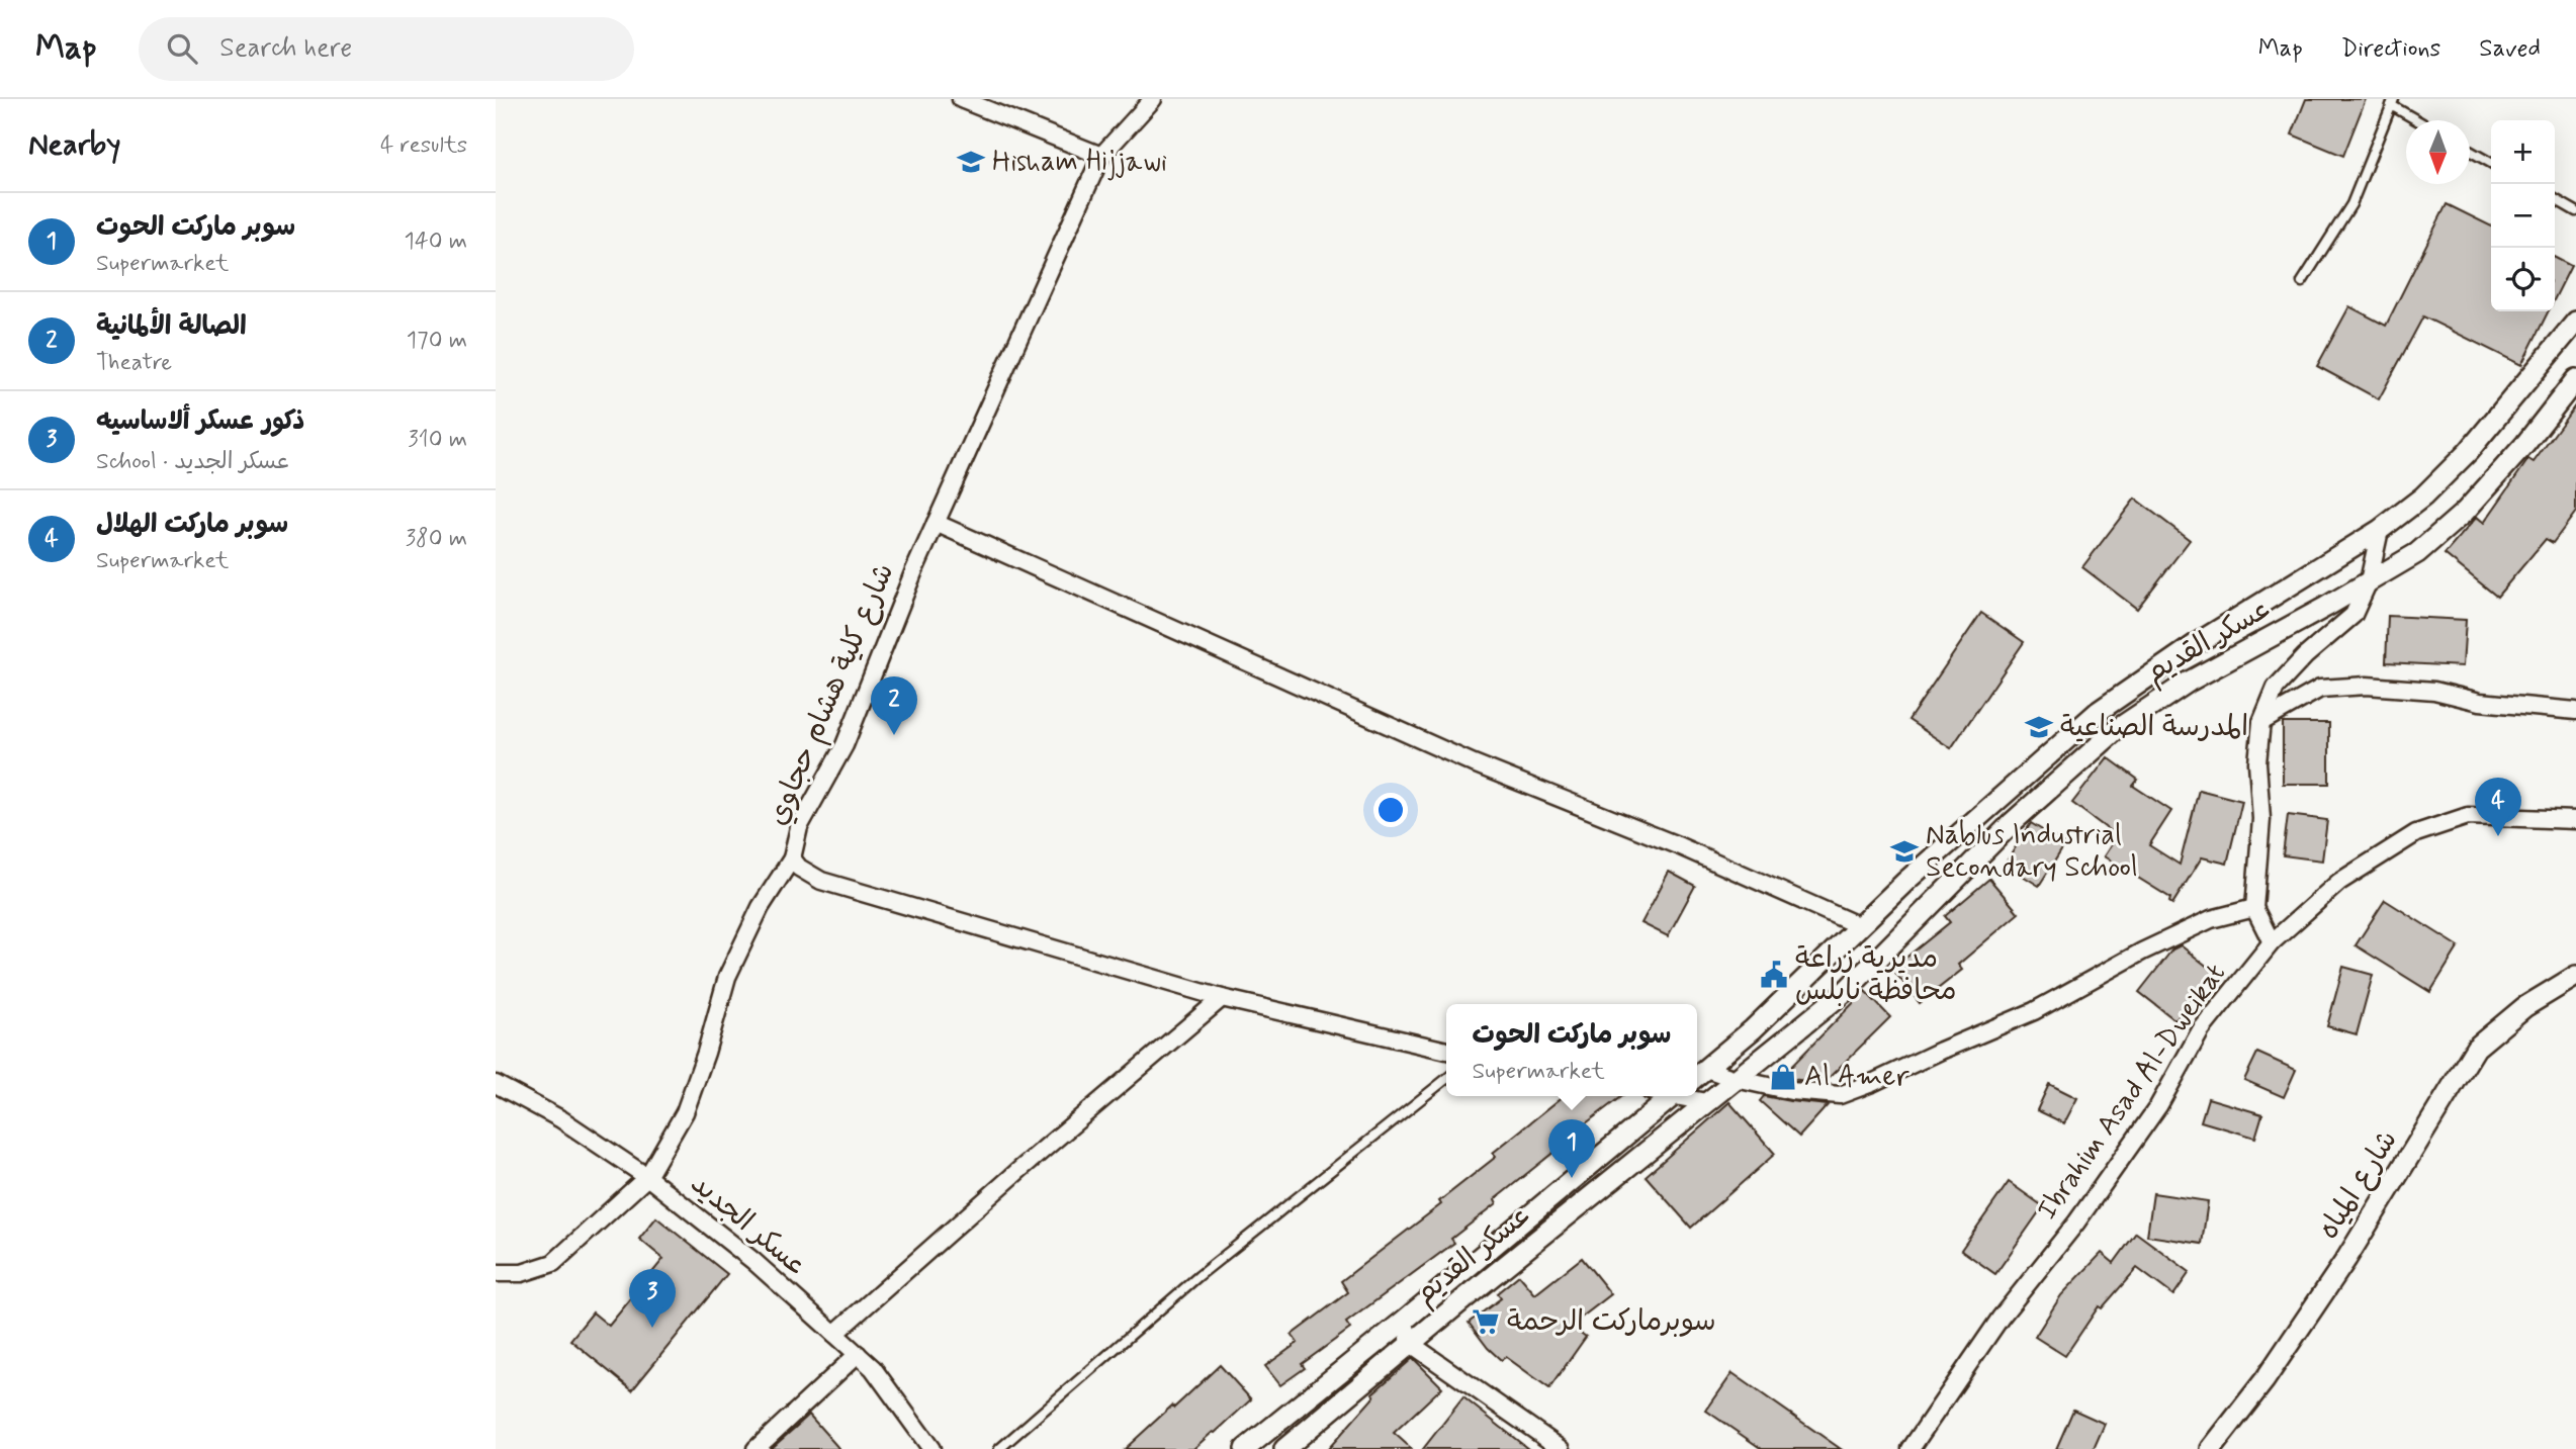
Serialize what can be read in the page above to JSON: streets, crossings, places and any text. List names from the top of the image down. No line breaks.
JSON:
{"streets":{"street":["عسكر القديم","شارع كلية هشام حجاوي","Ibrahim Asad Al-Dweikat","شارع المياه","عسكر الجديد"]},"places":{"school or university":["Hisham Hijjawi","المدرسة الصناعية","Nablus Industrial Secondary School"],"public building":["مديرية زراعة محافظة نابلس"],"shop":["Al Amer"],"supermarket":["سوبرماركت الرحمة"]},"north":"bottom","page":{"header":"Map","search":"Search here","nav":["Map","Directions","Saved"],"heading":["Nearby","4 results"],"map_buttons":["+","−"],"list":[{"mark":"1","name":"سوبر ماركت الحوت","note":"Supermarket","value":"140 m"},{"mark":"2","name":"الصالة الألمانية","note":"Theatre","value":"170 m"},{"mark":"3","name":"ذكور عسكر ألاساسيه","note":"School · عسكر الجديد","value":"310 m"},{"mark":"4","name":"سوبر ماركت الهلال","note":"Supermarket","value":"380 m"}],"pins":["2","4","1","3"],"popup":["سوبر ماركت الحوت","Supermarket"]}}
